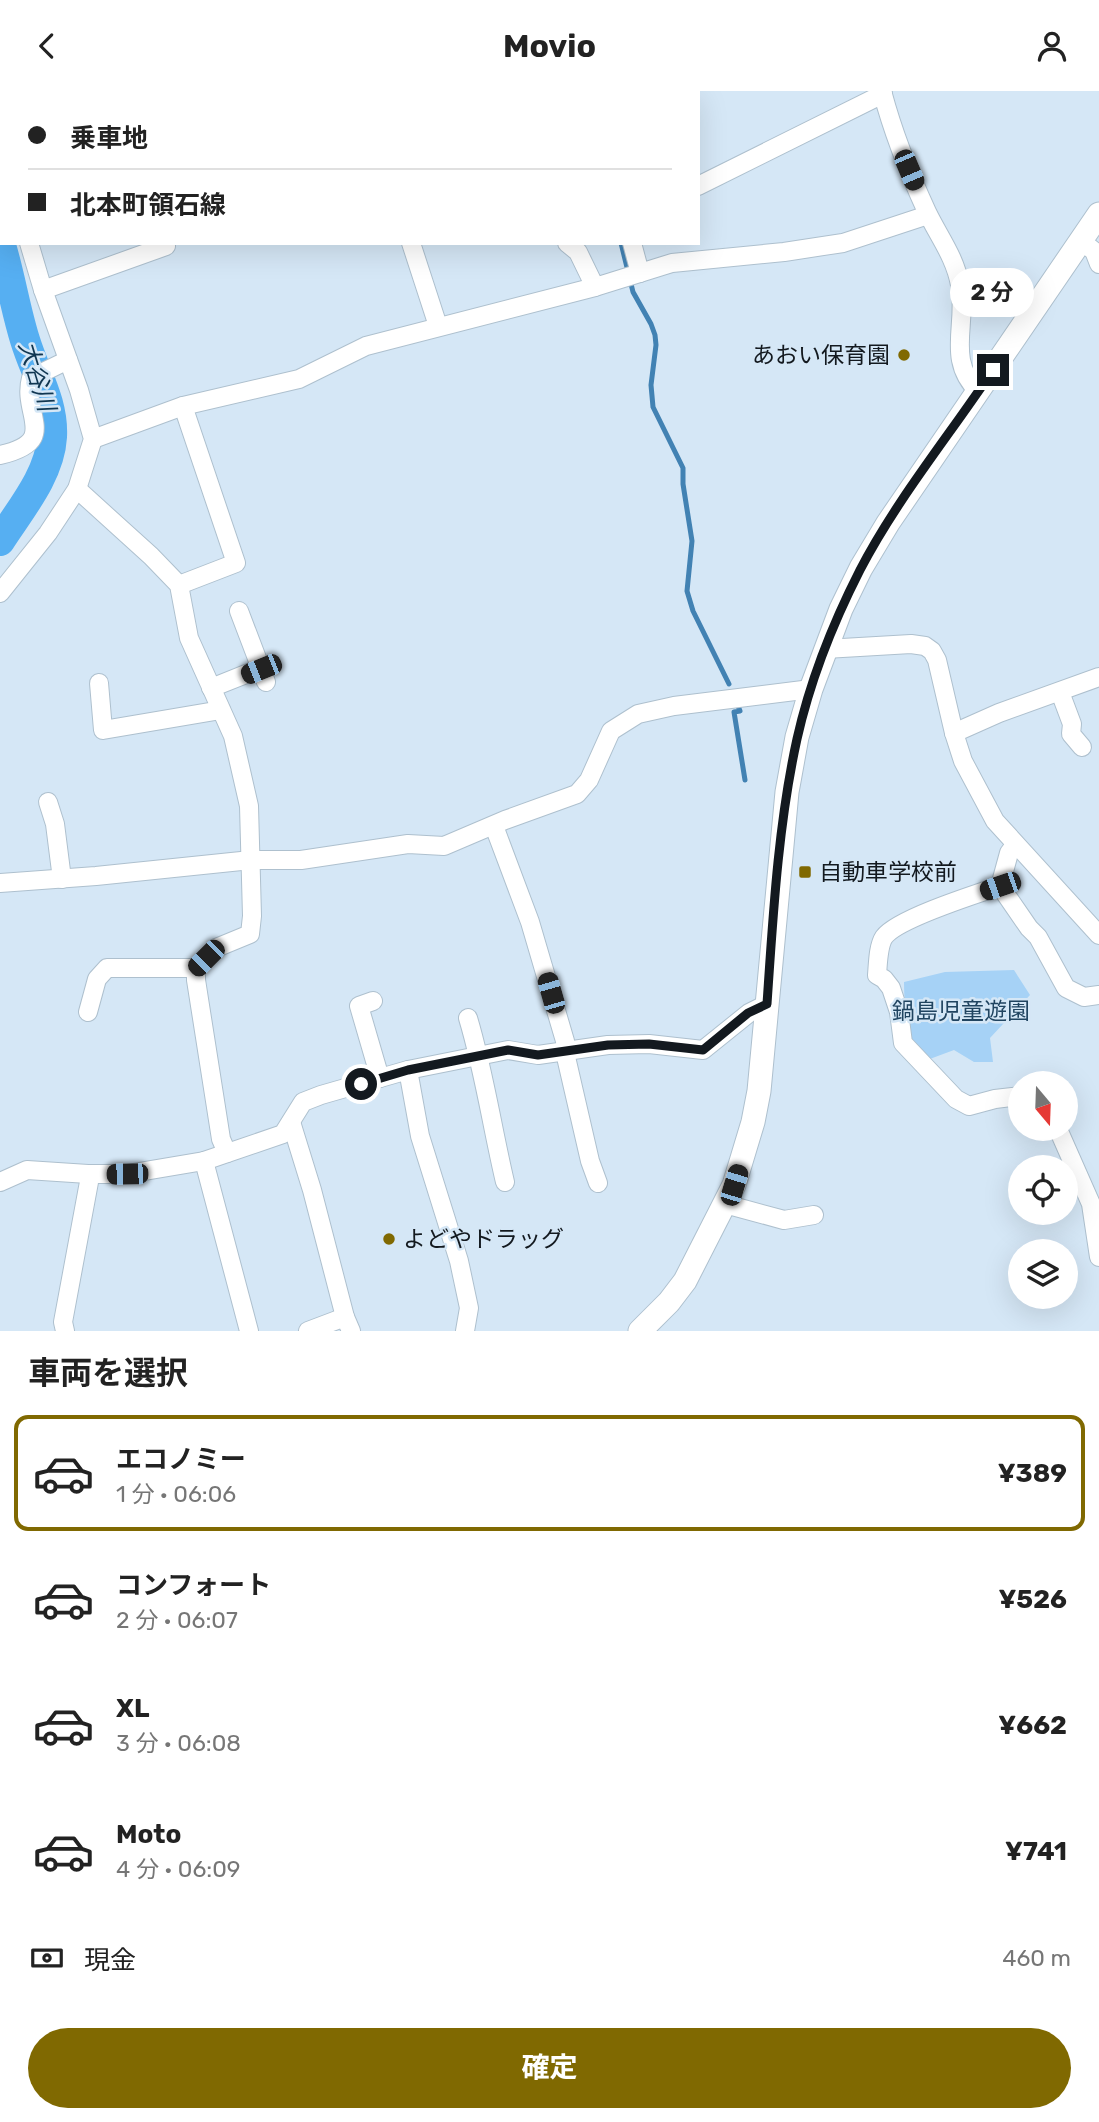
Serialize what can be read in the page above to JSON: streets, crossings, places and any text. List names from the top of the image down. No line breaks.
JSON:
{"water":["大谷川"],"parks":["鍋島児童遊園"],"places":{"other":["あおい保育園","よどやドラッグ"],"transit":["自動車学校前"]},"north":"bottom","page":{"header":"Movio","banner":["乗車地","北本町領石線"],"bubble":"2 分","heading":"車両を選択","list":[{"name":"エコノミー","note":"1 分 · 06:06","value":"¥389"},{"name":"コンフォート","note":"2 分 · 06:07","value":"¥526"},{"name":"XL","note":"3 分 · 06:08","value":"¥662"},{"name":"Moto","note":"4 分 · 06:09","value":"¥741"}],"pay":["現金","460 m"],"buttons":"確定"}}
